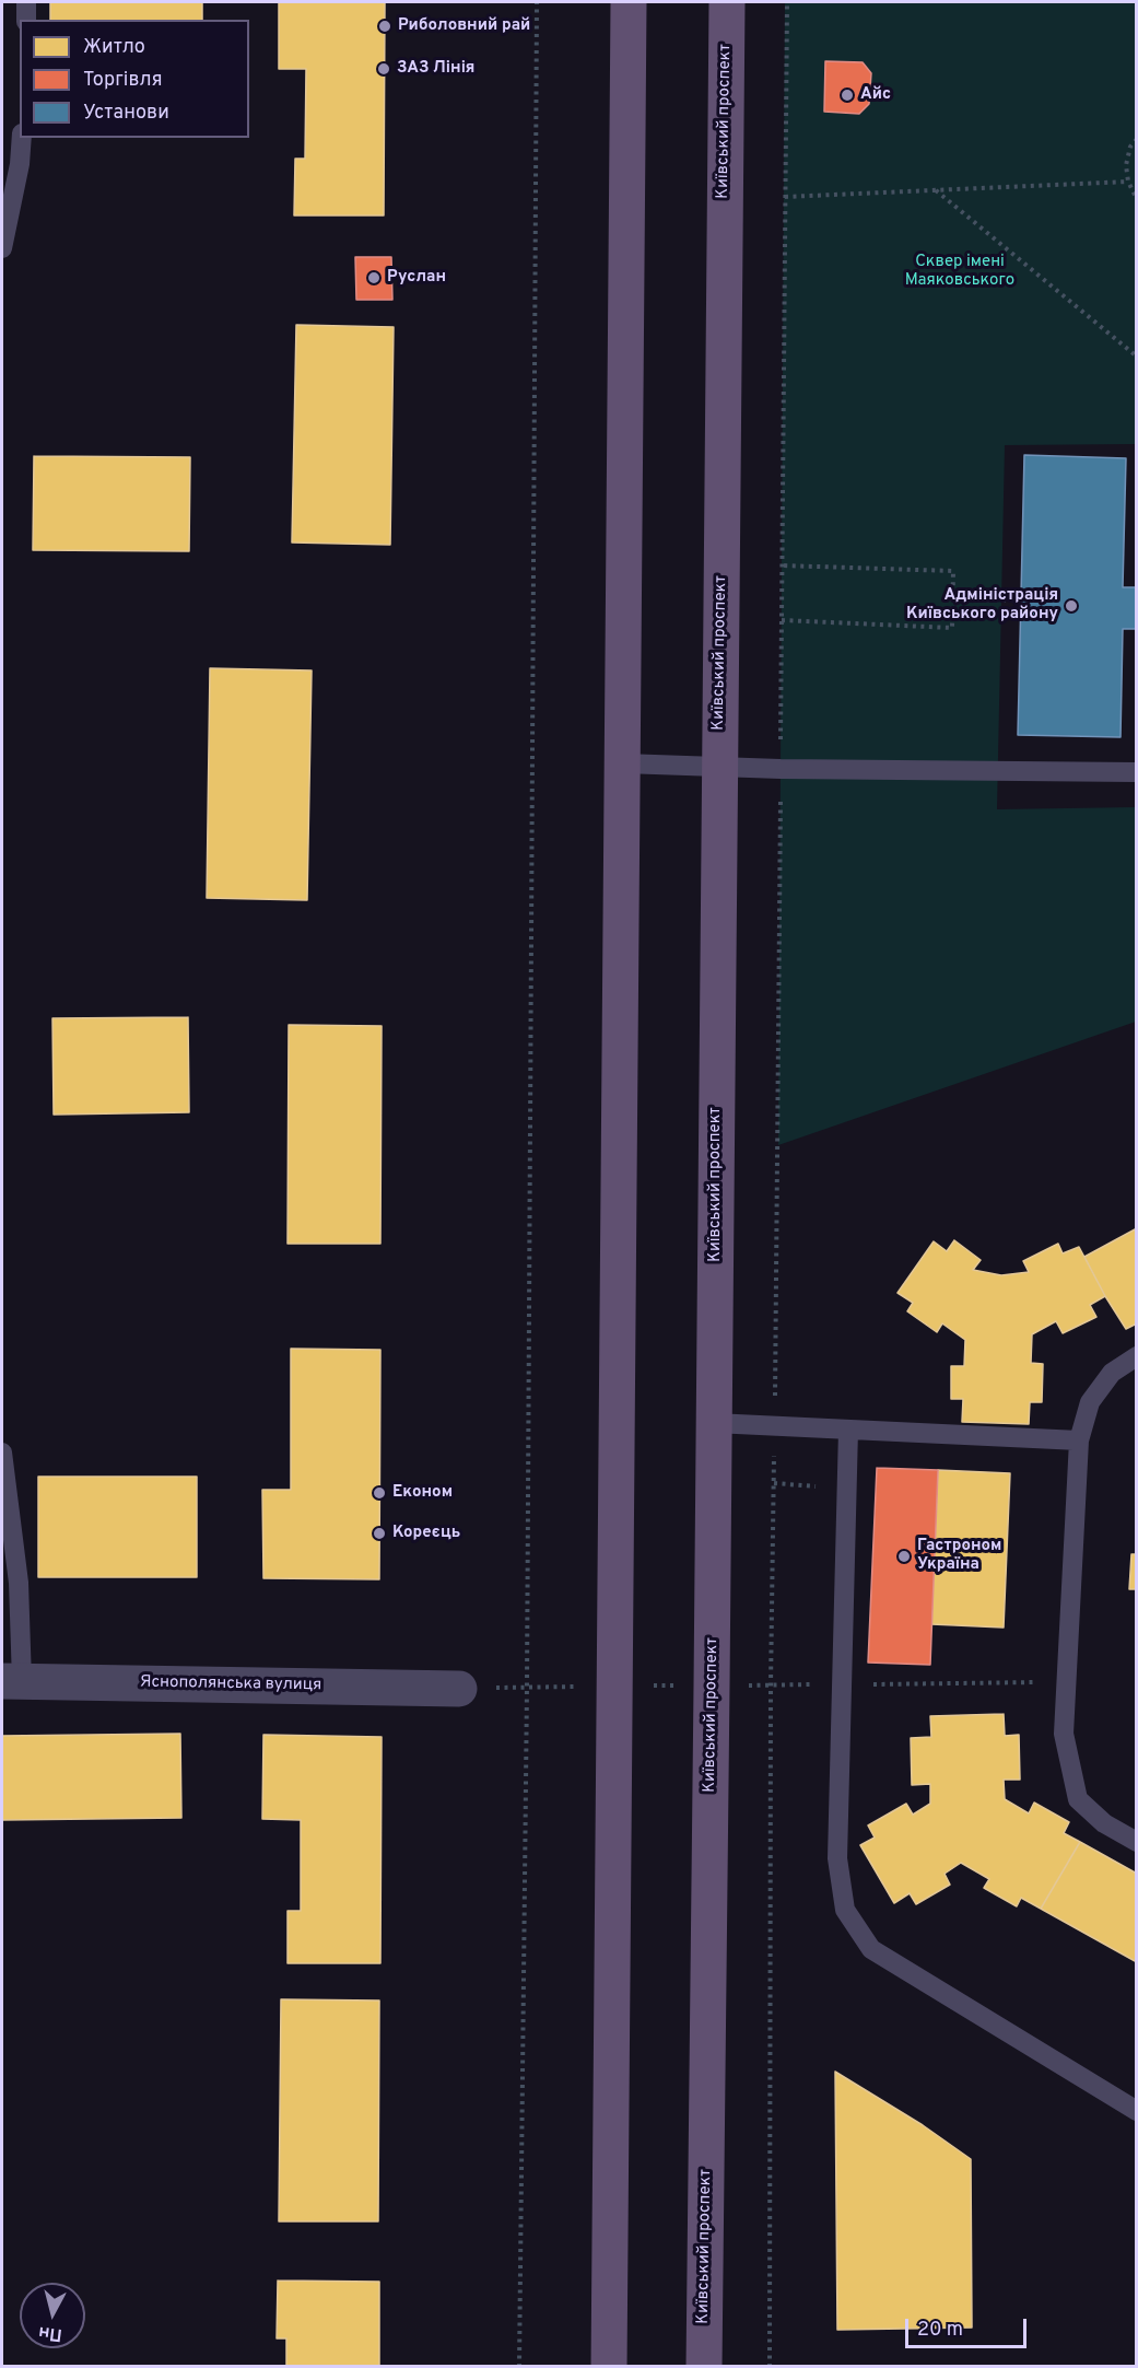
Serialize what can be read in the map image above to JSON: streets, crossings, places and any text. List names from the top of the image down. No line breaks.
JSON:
{"streets":{"main road":["Київський проспект"],"street":["Яснополянська вулиця"]},"parks":["Сквер імені Маяковського"],"places":["Риболовний рай","ЗАЗ Лінія","Айс","Руслан","Адміністрація Київського району","Економ","Кореєць","Гастроном Україна"],"legend":["Житло","Торгівля","Установи"],"scale_bar":"20 m","north":"bottom"}
